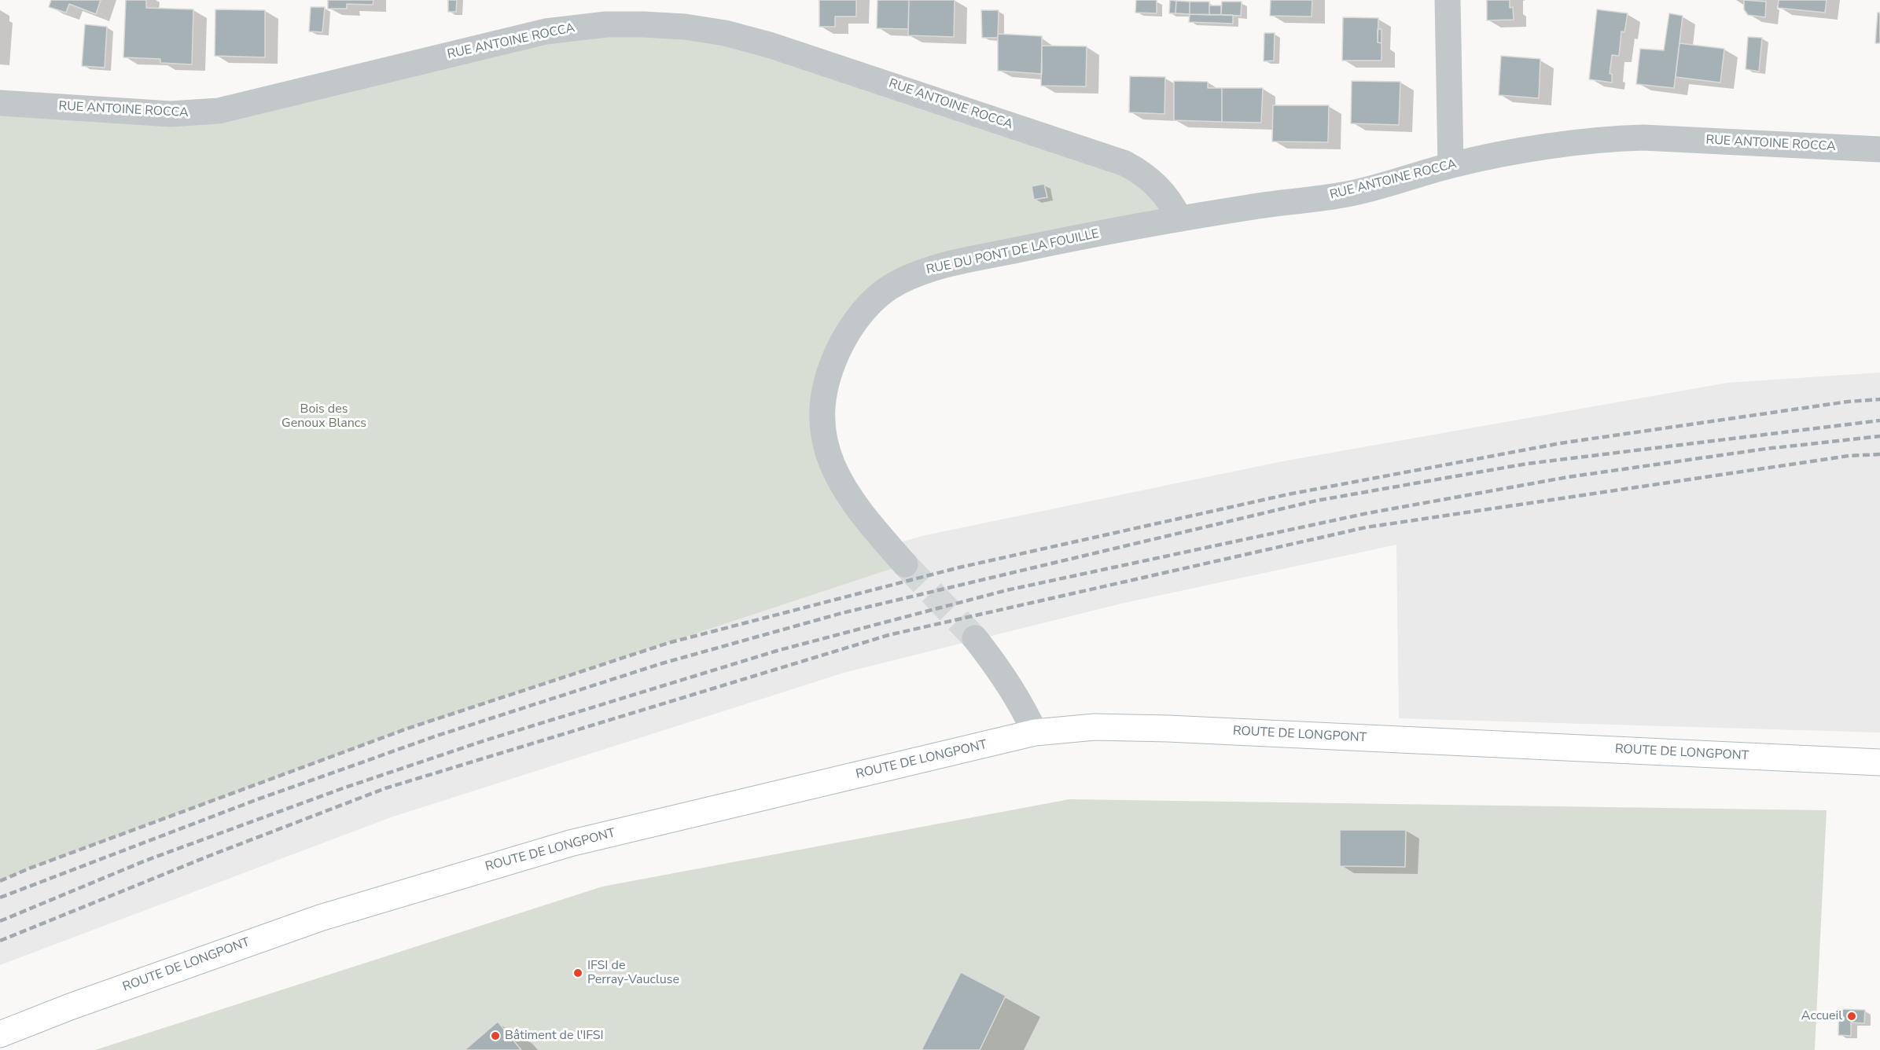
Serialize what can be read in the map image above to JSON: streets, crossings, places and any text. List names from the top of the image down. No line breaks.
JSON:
{"streets":{"main road":["ROUTE DE LONGPONT"],"street":["RUE ANTOINE ROCCA","RUE DU PONT DE LA FOUILLE"]},"crossings":[["RUE ANTOINE ROCCA","RUE DU PONT DE LA FOUILLE"]],"parks":["Bois des Genoux Blancs"],"places":["IFSI de Perray-Vaucluse","Accueil","Bâtiment de l'IFSI"]}
